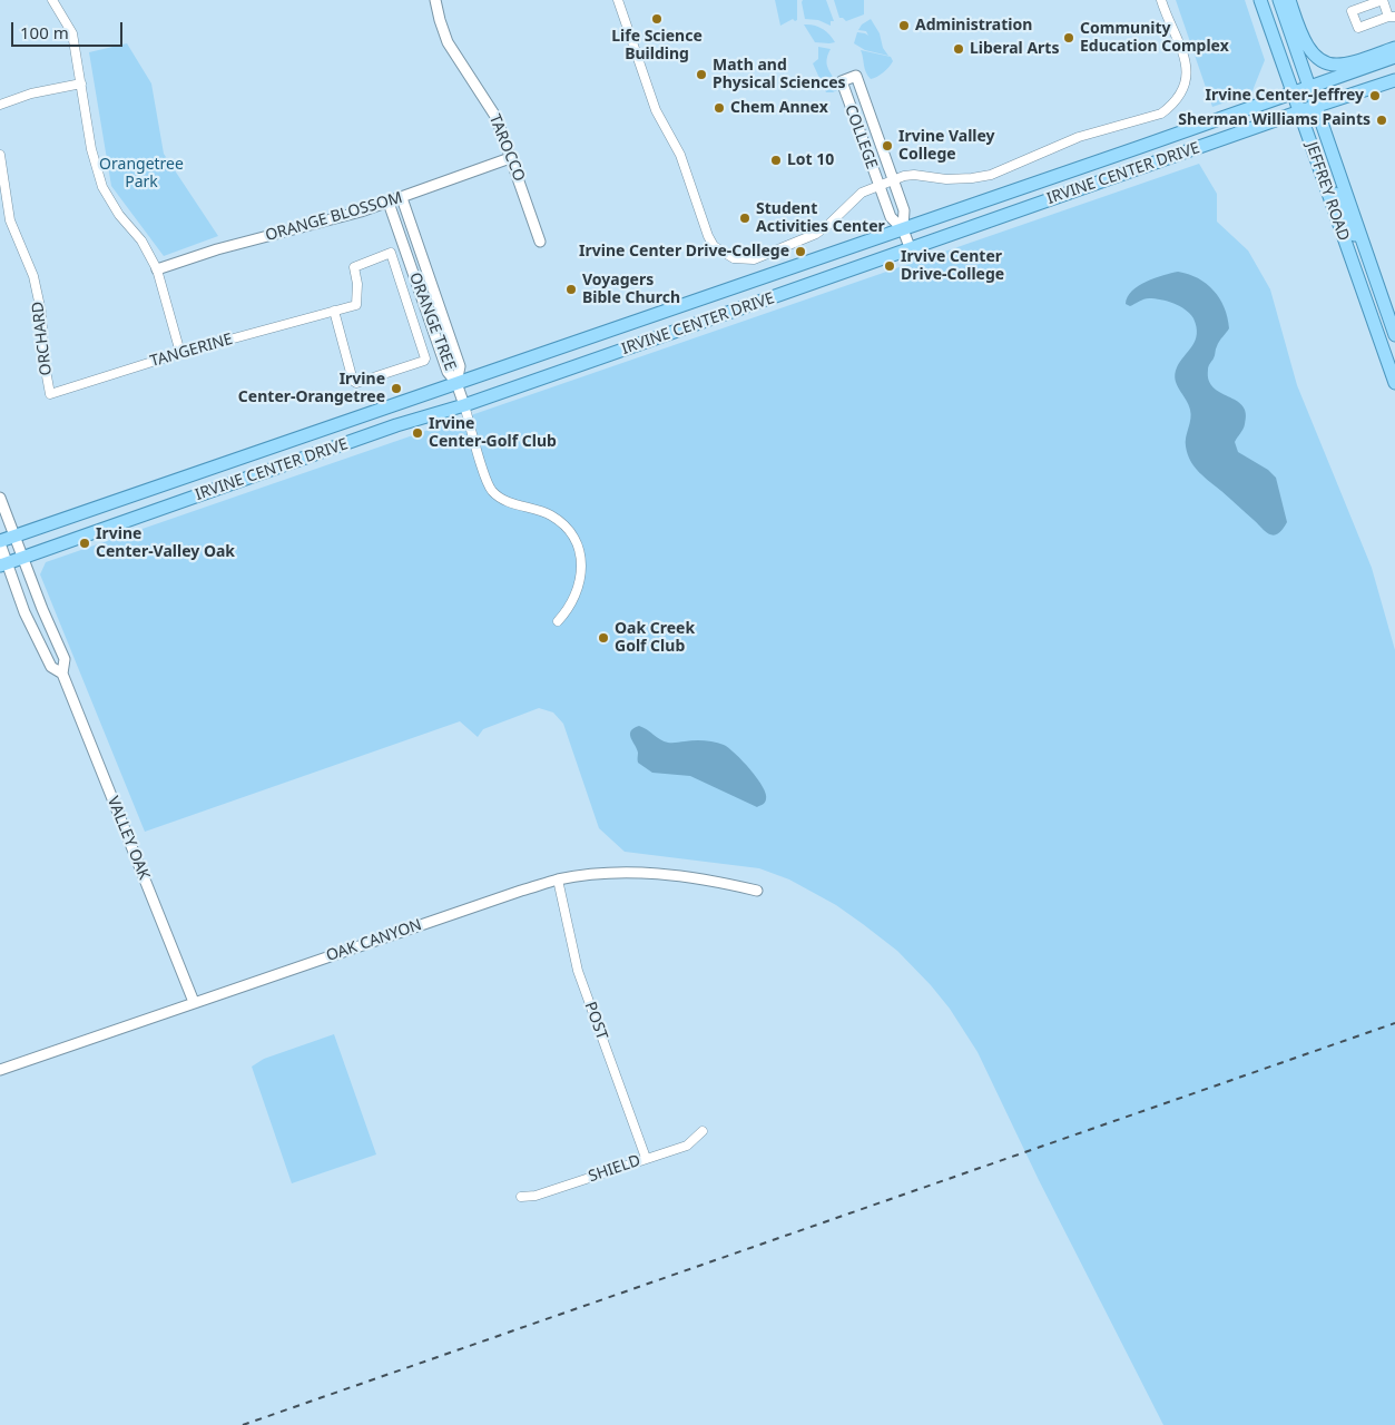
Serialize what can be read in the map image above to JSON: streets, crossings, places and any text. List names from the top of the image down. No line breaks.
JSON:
{"streets":{"main road":["IRVINE CENTER DRIVE","JEFFREY ROAD"],"street":["COLLEGE","TAROCCO","ORANGE BLOSSOM","ORANGE TREE","ORCHARD","TANGERINE","VALLEY OAK","OAK CANYON","POST","SHIELD"]},"crossings":[["COLLEGE","IRVINE CENTER DRIVE"],["TAROCCO","ORANGE BLOSSOM"],["IRVINE CENTER DRIVE","JEFFREY ROAD"],["IRVINE CENTER DRIVE","ORANGE TREE"],["IRVINE CENTER DRIVE","VALLEY OAK"],["ORANGE BLOSSOM","ORANGE TREE"],["ORCHARD","TANGERINE"],["VALLEY OAK","OAK CANYON"],["OAK CANYON","POST"],["POST","SHIELD"]],"parks":["Orangetree Park"],"places":["Life Science Building","Administration","Community Education Complex","Liberal Arts","Math and Physical Sciences","Irvine Center-Jeffrey","Chem Annex","Sherman Williams Paints","Irvine Valley College","Lot 10","Student Activities Center","Irvine Center Drive-College","Irvive Center Drive-College","Voyagers Bible Church","Irvine Center-Orangetree","Irvine Center-Golf Club","Irvine Center-Valley Oak","Oak Creek Golf Club"],"scale_bar":"100 m"}
